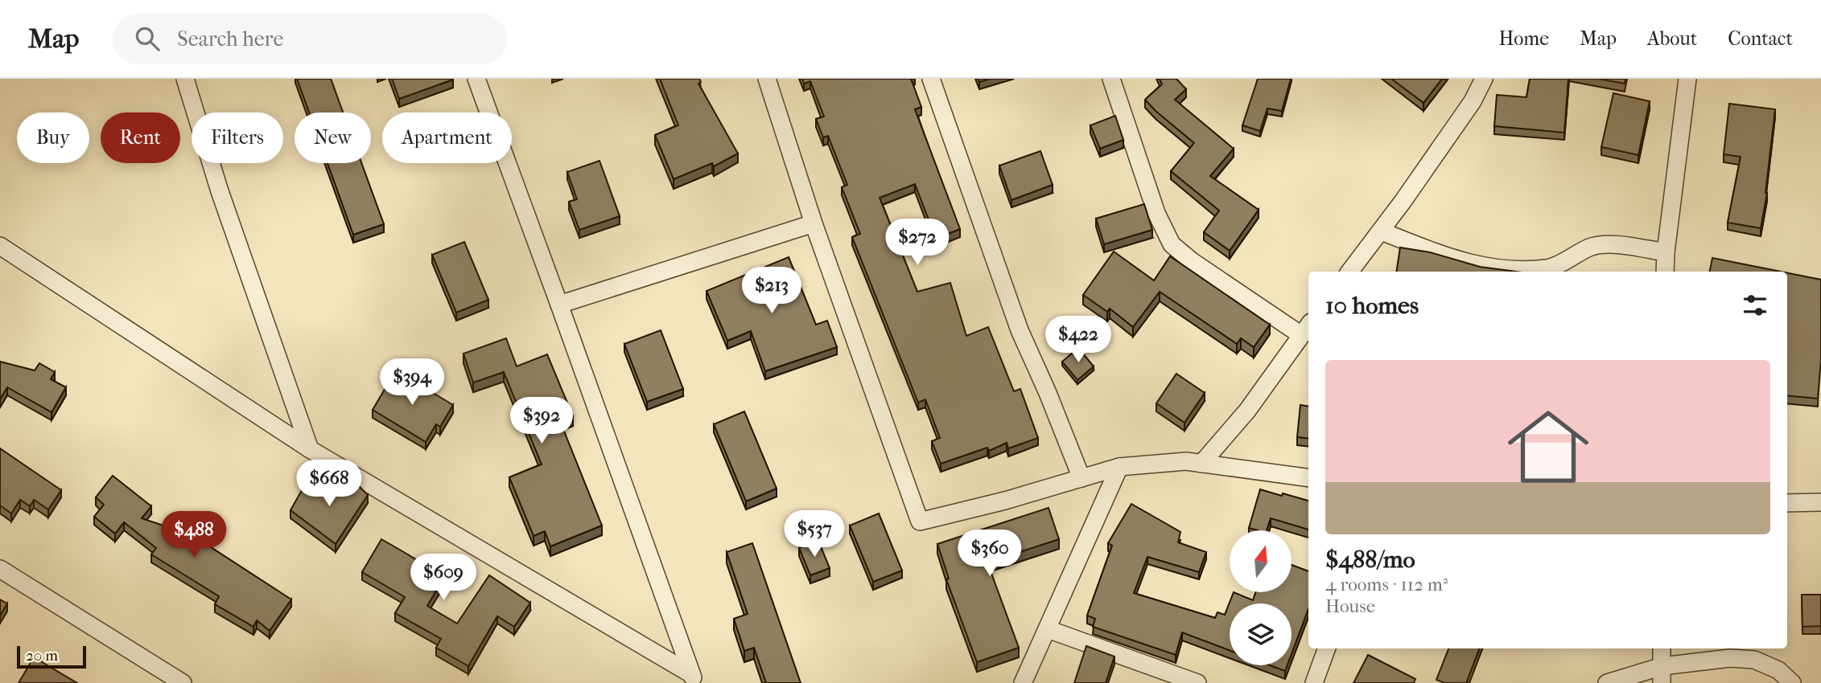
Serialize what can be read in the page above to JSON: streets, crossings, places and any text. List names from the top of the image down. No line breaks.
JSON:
{"scale_bar":"20 m","north":"top","page":{"header":"Map","search":"Search here","nav":["Home","Map","About","Contact"],"chip":["Buy","Rent","Filters","New","Apartment"],"price":["$272","$213","$422","$394","$392","$668","$537","$488","$360","$609"],"heading":"10 homes","list":[{"name":"$488/mo","note":"4 rooms · 112 m² · House"}],"scale":"20 m"}}
